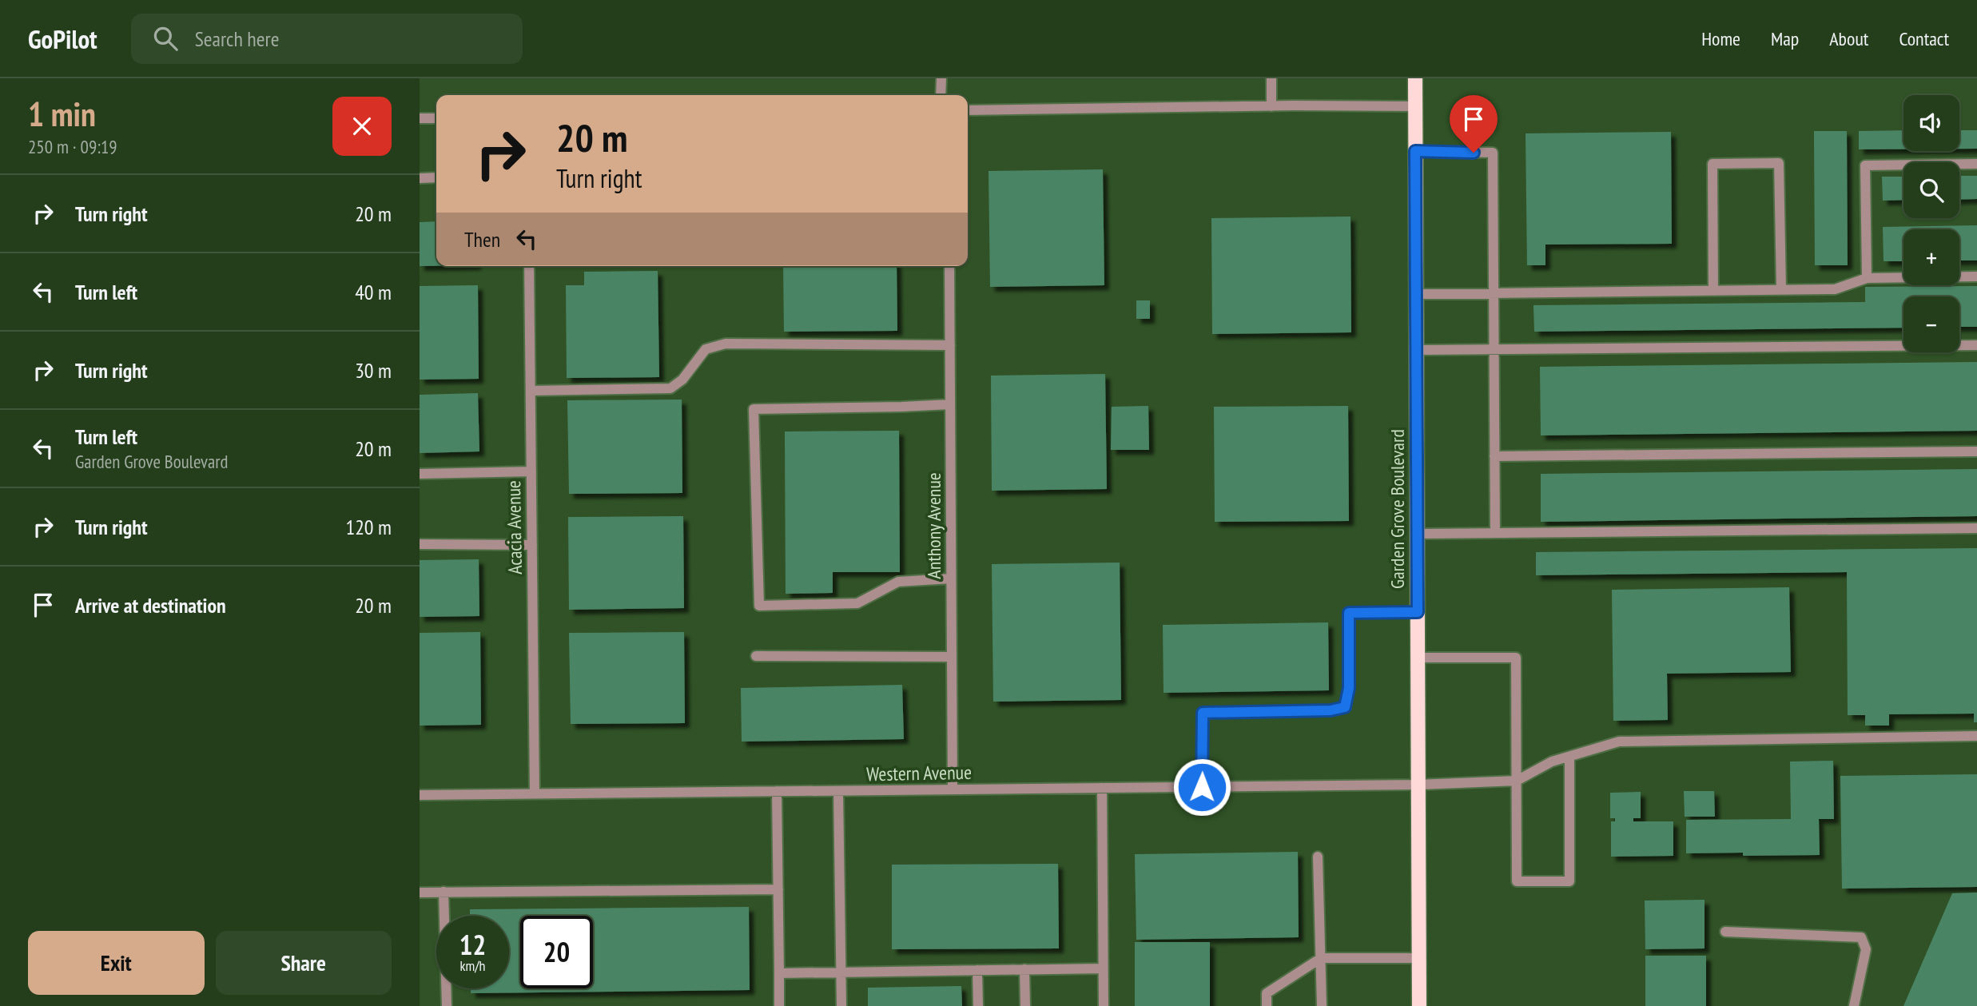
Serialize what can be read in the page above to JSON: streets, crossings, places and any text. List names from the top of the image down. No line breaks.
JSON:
{"streets":{"main road":["Garden Grove Boulevard"],"street":["Anthony Avenue","Acacia Avenue","Western Avenue"]},"crossings":[["Garden Grove Boulevard","Western Avenue"],["Anthony Avenue","Western Avenue"],["Acacia Avenue","Western Avenue"]],"page":{"header":"GoPilot","search":"Search here","nav":["Home","Map","About","Contact"],"heading":["1 min","250 m · 09:19"],"map_buttons":["+","−"],"turn":["20 m","Turn right"],"list":[{"name":"Turn right","value":"20 m"},{"name":"Turn left","value":"40 m"},{"name":"Turn right","value":"30 m"},{"name":"Turn left","note":"Garden Grove Boulevard","value":"20 m"},{"name":"Turn right","value":"120 m"},{"name":"Arrive at destination","value":"20 m"}],"then":"Then","speed":"12 km/h","limit":"20","buttons":["Exit","Share"]}}
